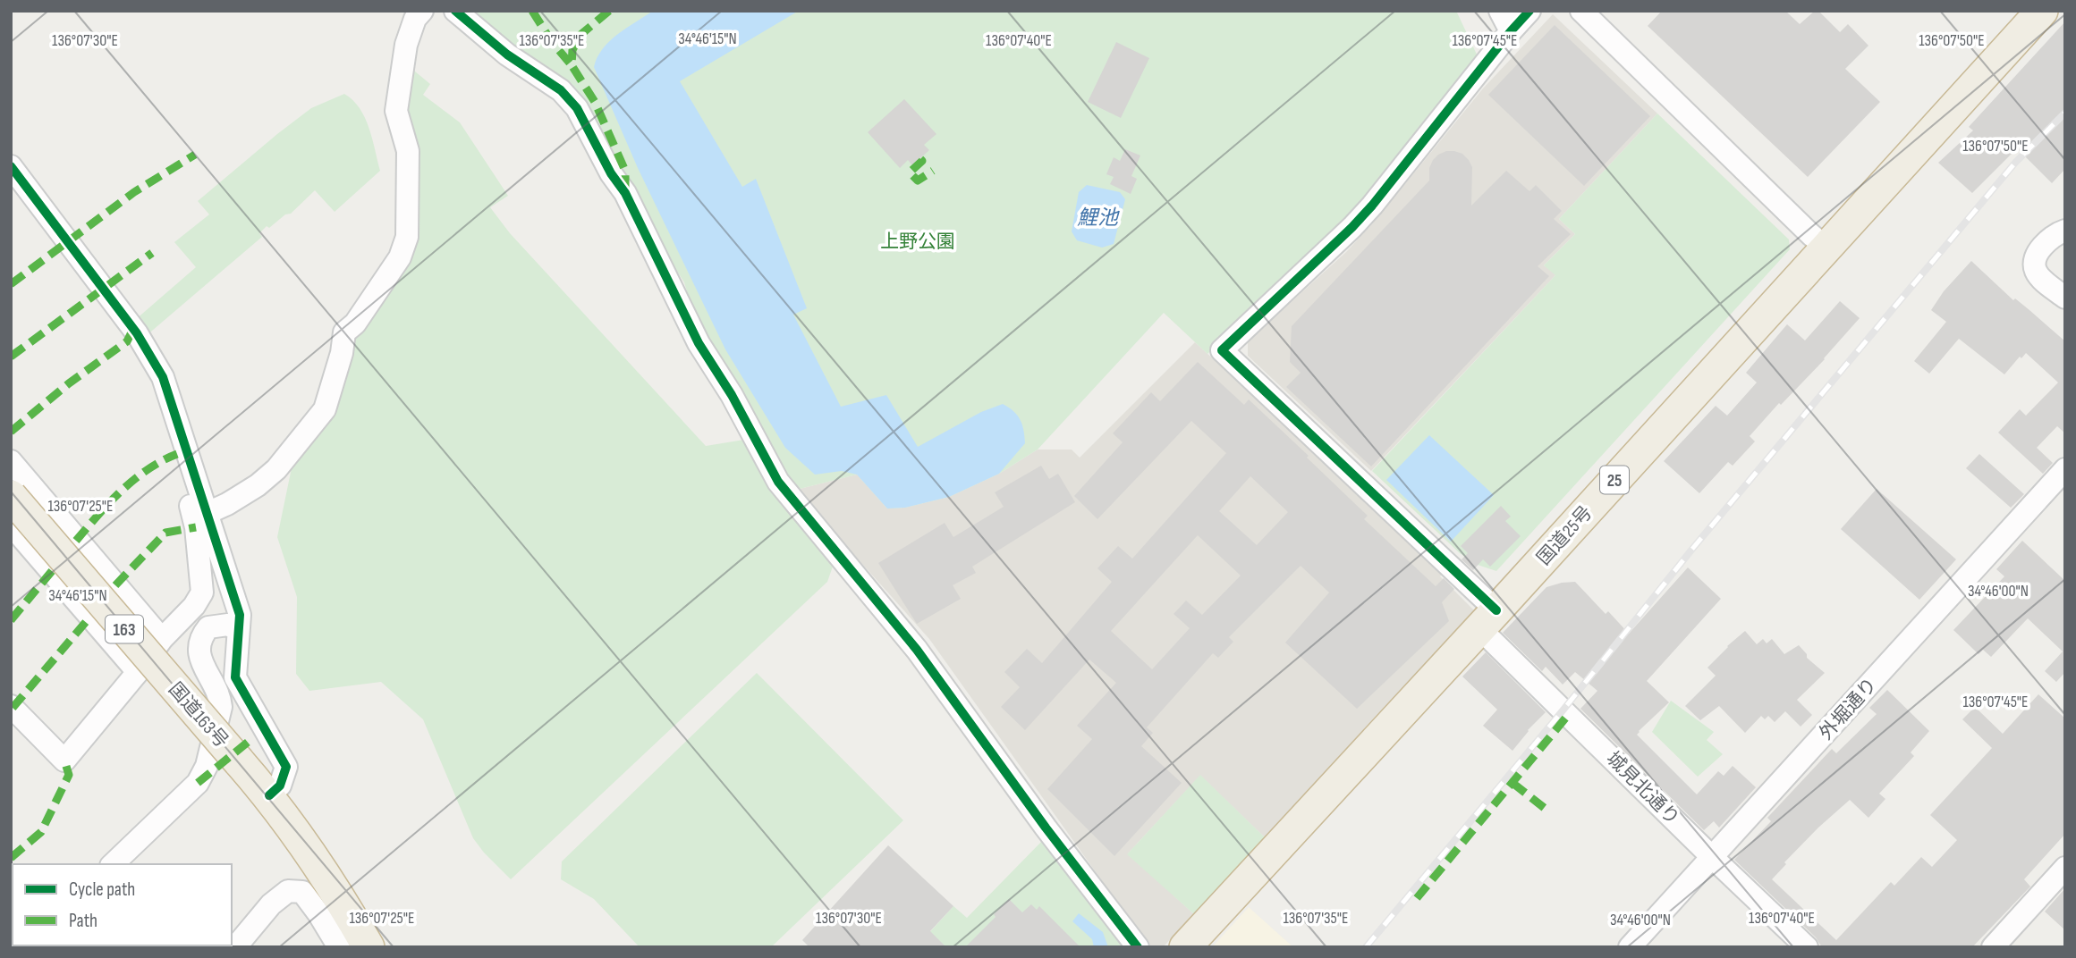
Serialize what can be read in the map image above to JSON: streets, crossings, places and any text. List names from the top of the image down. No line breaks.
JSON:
{"streets":{"highway":["25","国道25号","163","国道163号"],"street":["外堀通り","城見北通り"]},"crossings":[["国道25号","城見北通り"],["外堀通り","城見北通り"]],"water":["鯉池"],"parks":["上野公園"],"legend":["Cycle path","Path"],"coordinates":["34°46'15\"N","136°07'50\"E","136°07'30\"E","136°07'35\"E","136°07'40\"E","136°07'45\"E","136°07'25\"E","34°46'00\"N"]}
